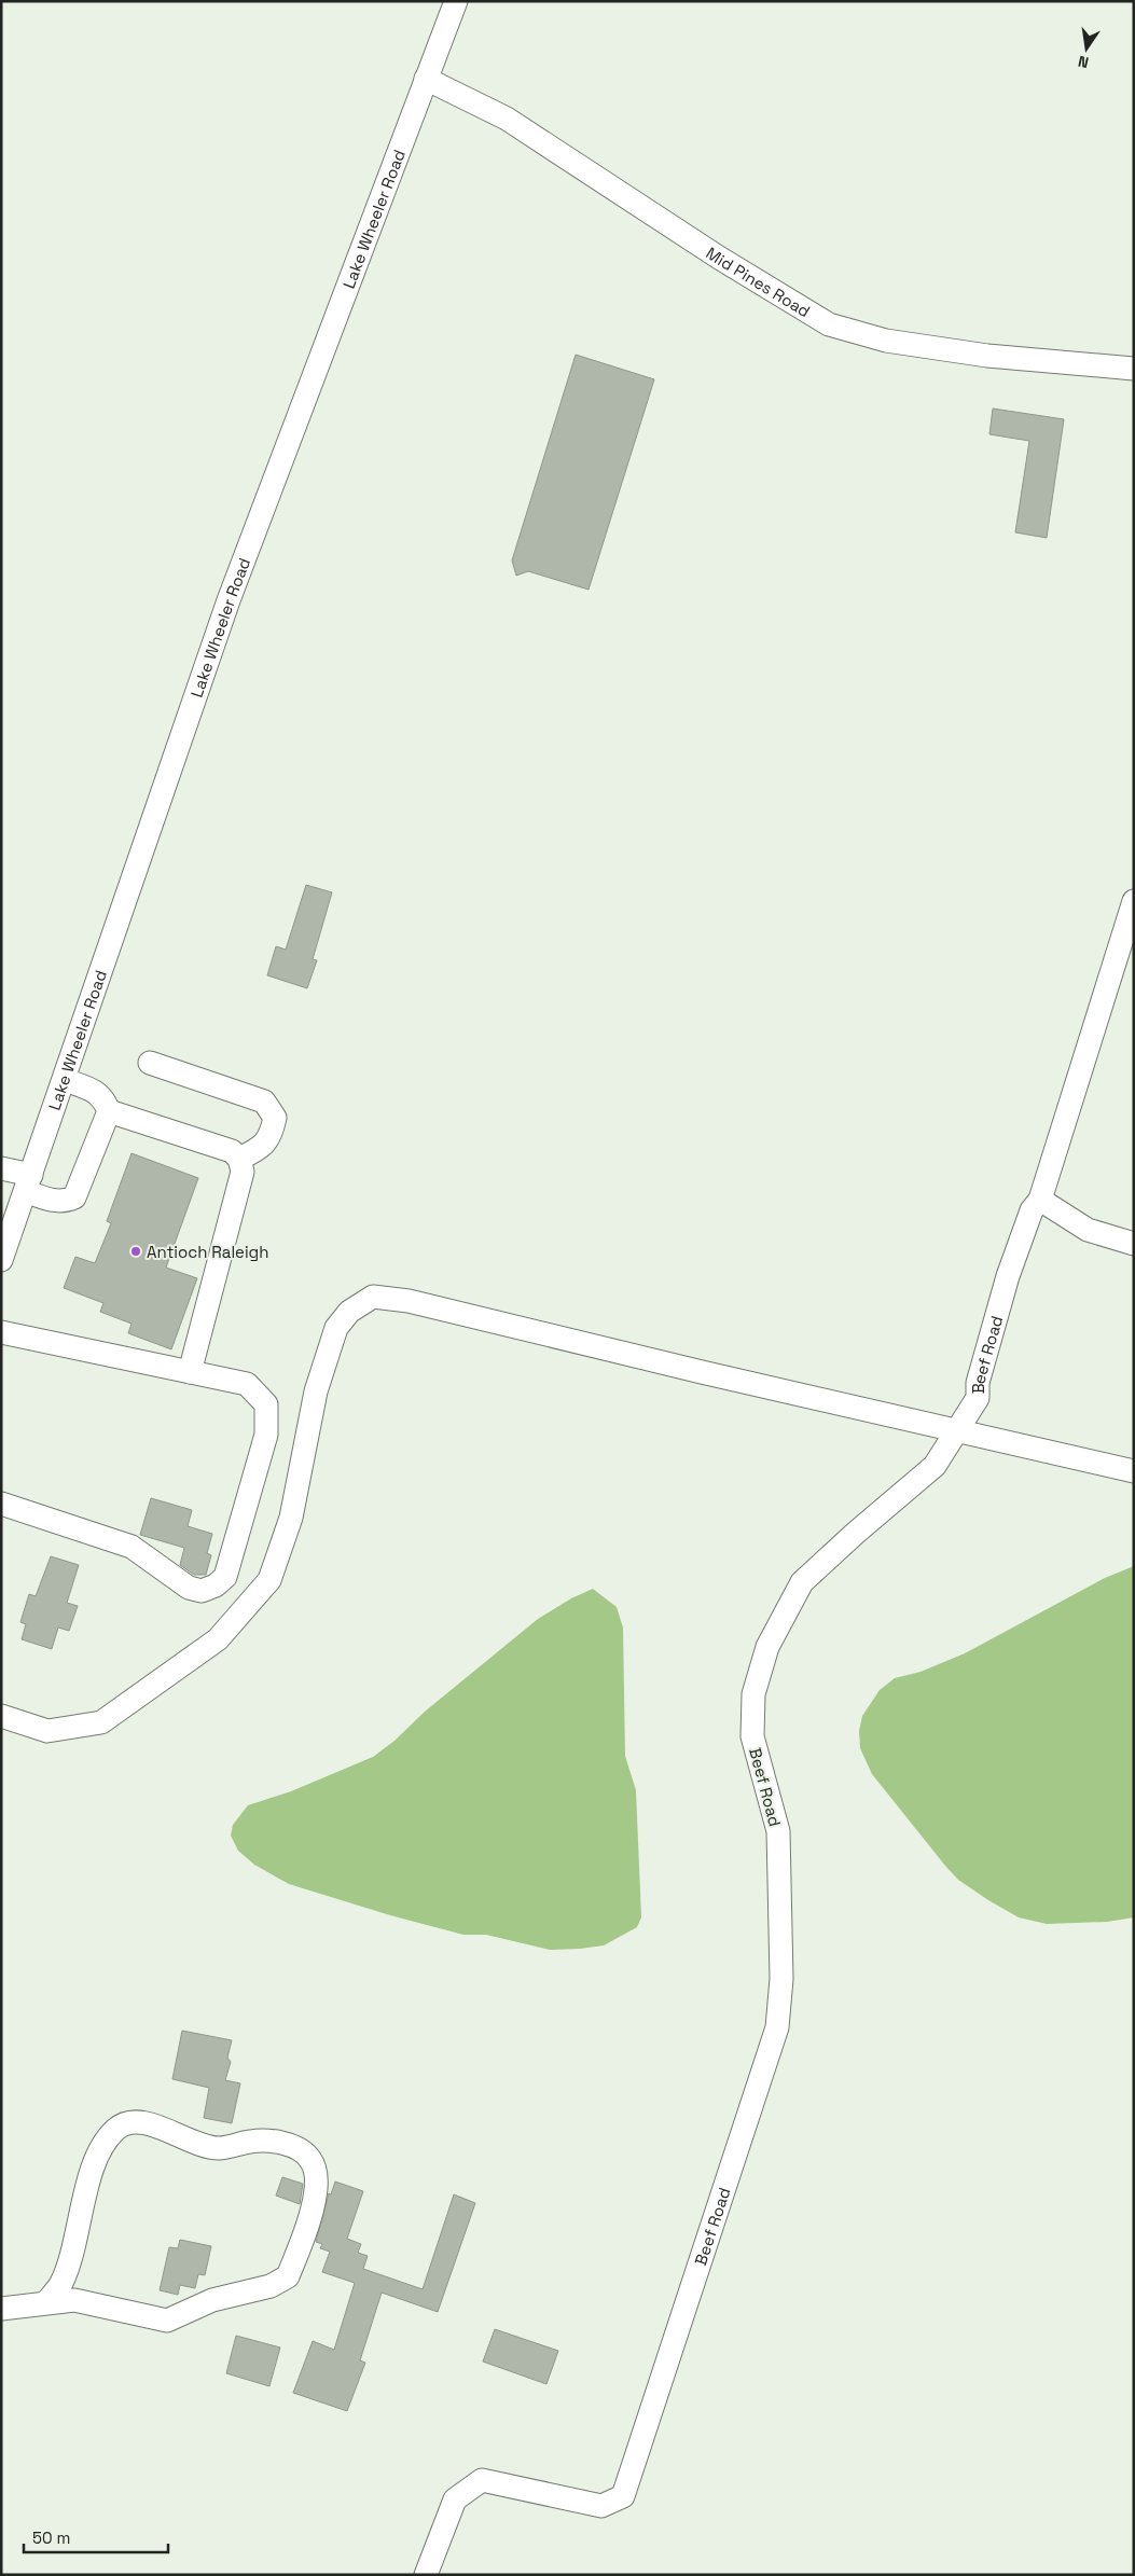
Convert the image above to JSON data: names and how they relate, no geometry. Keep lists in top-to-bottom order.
{
  "streets": {
    "street": ["Lake Wheeler Road", "Mid Pines Road", "Beef Road"]
  },
  "crossings": [
    ["Lake Wheeler Road", "Mid Pines Road"]
  ],
  "places": ["Antioch Raleigh"],
  "scale_bar": "50 m",
  "north": "bottom"
}
